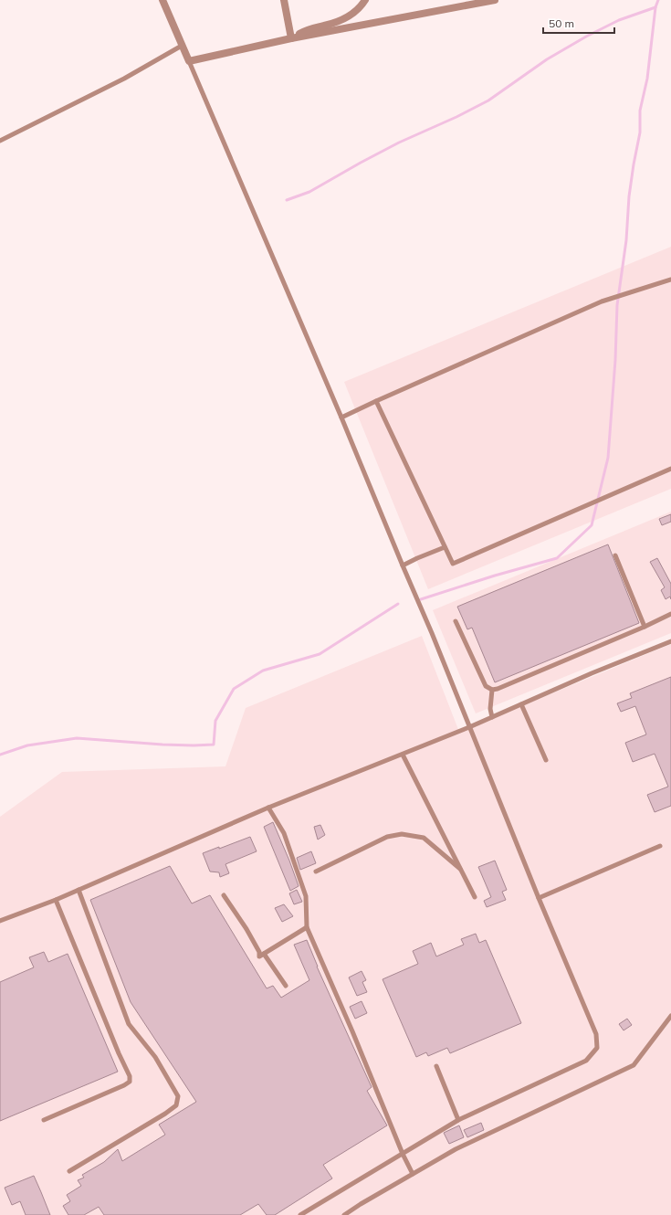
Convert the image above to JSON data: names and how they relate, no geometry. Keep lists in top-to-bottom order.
{
  "scale_bar": "50 m"
}
